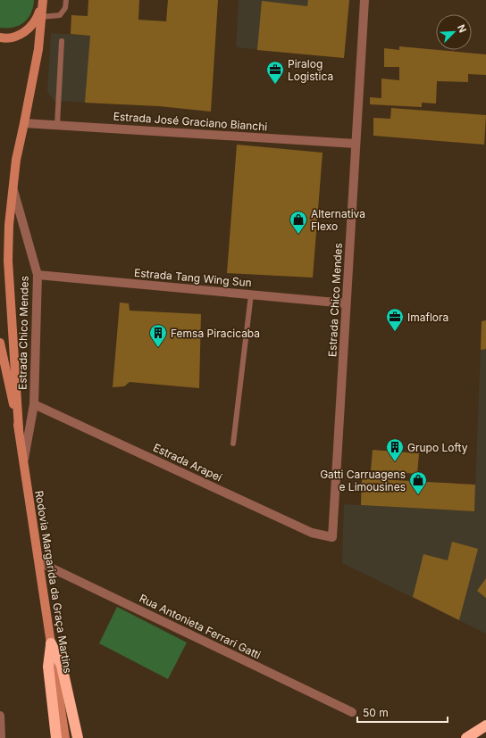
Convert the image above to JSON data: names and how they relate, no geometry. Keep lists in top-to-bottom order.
{
  "streets": {
    "main road": ["Rodovia Margarida da Graça Martins"],
    "street": [
      "Estrada José Graciano Bianchi",
      "Estrada Tang Wing Sun",
      "Estrada Chico Mendes",
      "Estrada Arapeí",
      "Rua Antonieta Ferrari Gatti"
    ]
  },
  "crossings": [
    ["Estrada José Graciano Bianchi", "Estrada Chico Mendes"],
    ["Estrada José Graciano Bianchi", "Rodovia Margarida da Graça Martins"],
    ["Estrada Tang Wing Sun", "Estrada Chico Mendes"],
    ["Estrada Chico Mendes", "Estrada Arapeí"],
    ["Estrada Chico Mendes", "Rodovia Margarida da Graça Martins"],
    ["Rodovia Margarida da Graça Martins", "Rua Antonieta Ferrari Gatti"]
  ],
  "places": {
    "office": ["Piralog Logistica", "Imaflora"],
    "shop": ["Alternativa Flexo", "Gatti Carruagens e Limousines"],
    "building": ["Femsa Piracicaba", "Grupo Lofty"]
  },
  "scale_bar": "50 m",
  "north": "top right"
}
